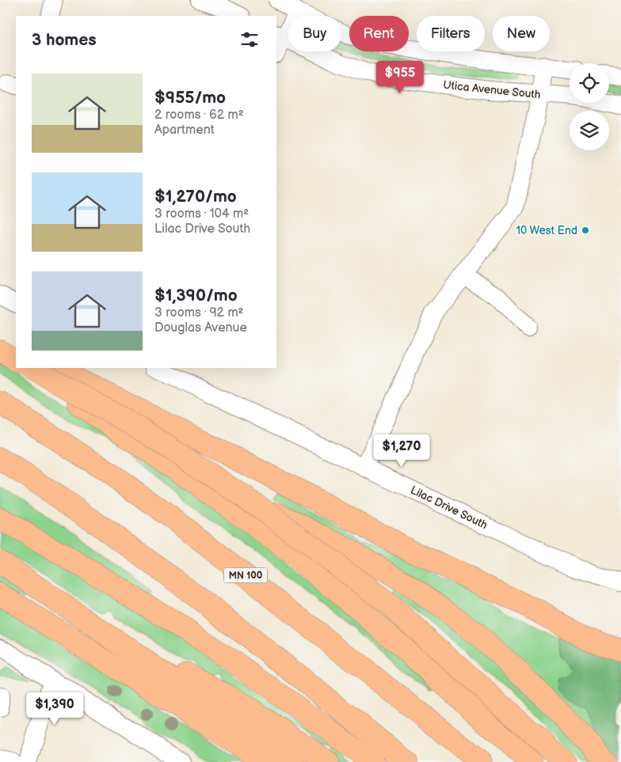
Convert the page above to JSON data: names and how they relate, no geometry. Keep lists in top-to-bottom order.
{
  "streets": {
    "highway": ["MN 100"],
    "street": ["Utica Avenue South", "Lilac Drive South"]
  },
  "places": ["10 West End"],
  "page": {
    "chip": [
      "Buy",
      "Rent",
      "Filters",
      "New"
    ],
    "heading": "3 homes",
    "price": ["$955", "$1,270", "$1,390"],
    "list": [
      {
        "name": "$955/mo",
        "note": "2 rooms · 62 m² · Apartment"
      },
      {
        "name": "$1,270/mo",
        "note": "3 rooms · 104 m² · Lilac Drive South"
      },
      {
        "name": "$1,390/mo",
        "note": "3 rooms · 92 m² · Douglas Avenue"
      }
    ]
  }
}
